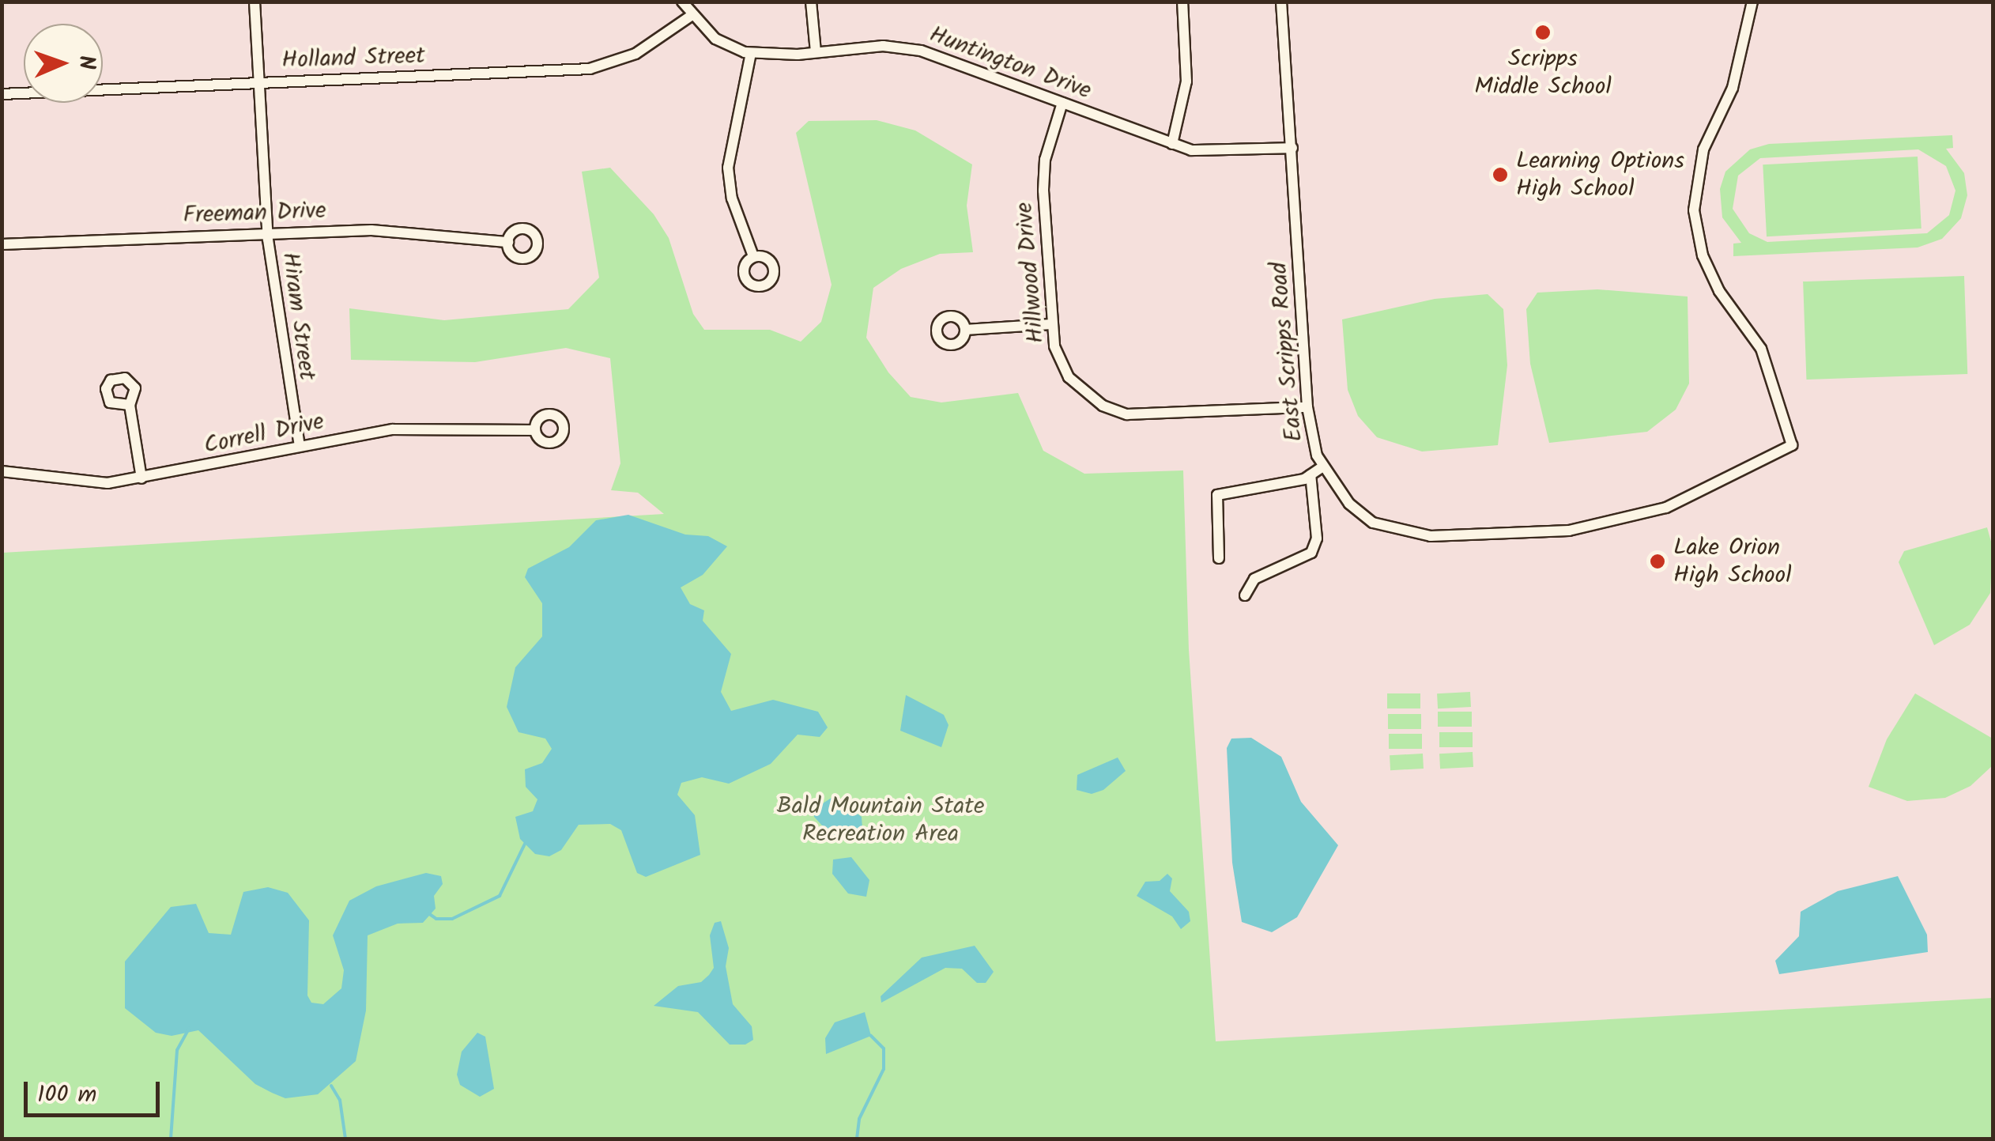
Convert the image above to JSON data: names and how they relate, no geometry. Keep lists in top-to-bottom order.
{
  "streets": {
    "street": [
      "Holland Street",
      "Huntington Drive",
      "Freeman Drive",
      "Hillwood Drive",
      "Hiram Street",
      "East Scripps Road",
      "Correll Drive"
    ]
  },
  "crossings": [
    ["Holland Street", "Huntington Drive"],
    ["Holland Street", "Hiram Street"],
    ["Huntington Drive", "Hillwood Drive"],
    ["Huntington Drive", "East Scripps Road"],
    ["Freeman Drive", "Hiram Street"],
    ["Hillwood Drive", "East Scripps Road"],
    ["Hiram Street", "Correll Drive"]
  ],
  "parks": ["Bald Mountain State Recreation Area"],
  "places": ["Scripps Middle School", "Learning Options High School", "Lake Orion High School"],
  "scale_bar": "100 m",
  "north": "right"
}
